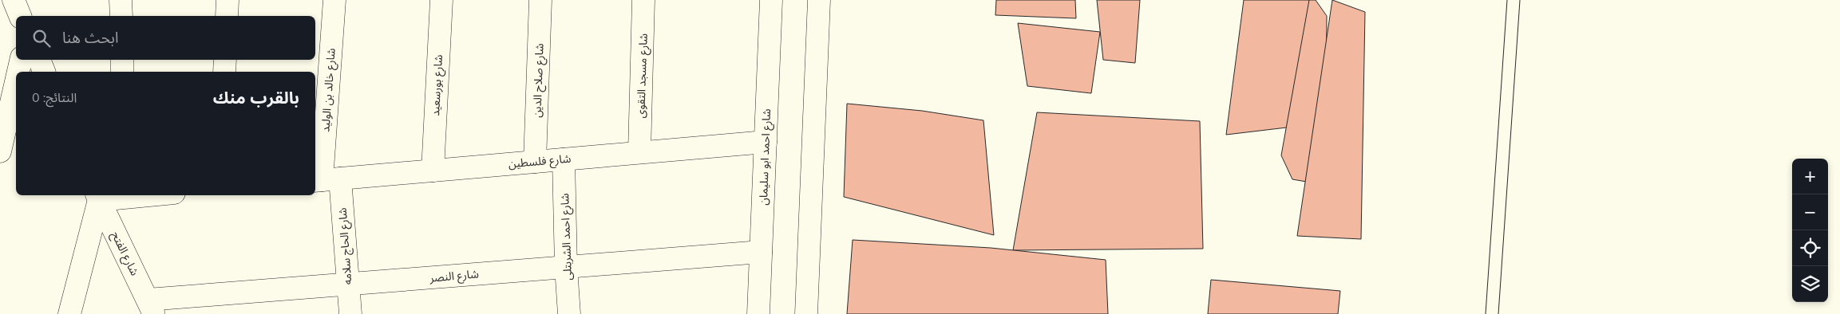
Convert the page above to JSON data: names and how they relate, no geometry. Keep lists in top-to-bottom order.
{
  "streets": {
    "street": [
      "شارع مسجد التقوى",
      "شارع صلاح الدين",
      "شارع بورسعيد",
      "شارع خالد بن الوليد",
      "شارع احمد ابو سليمان",
      "شارع فلسطين",
      "شارع احمد الشربتلى",
      "شارع الحاج سلامه",
      "شارع الفتح",
      "شارع النصر"
    ]
  },
  "crossings": [
    ["شارع مسجد التقوى", "شارع فلسطين"],
    ["شارع صلاح الدين", "شارع فلسطين"],
    ["شارع بورسعيد", "شارع فلسطين"],
    ["شارع خالد بن الوليد", "شارع فلسطين"],
    ["شارع خالد بن الوليد", "شارع الحاج سلامه"],
    ["شارع احمد ابو سليمان", "شارع فلسطين"],
    ["شارع احمد ابو سليمان", "شارع النصر"],
    ["شارع فلسطين", "شارع احمد الشربتلى"],
    ["شارع فلسطين", "شارع الحاج سلامه"],
    ["شارع احمد الشربتلى", "شارع النصر"],
    ["شارع الحاج سلامه", "شارع النصر"],
    ["شارع الفتح", "شارع النصر"]
  ],
  "page": {
    "search": "ابحث هنا",
    "heading": ["بالقرب منك", "النتائج: 0"],
    "map_buttons": ["+", "−"]
  }
}
